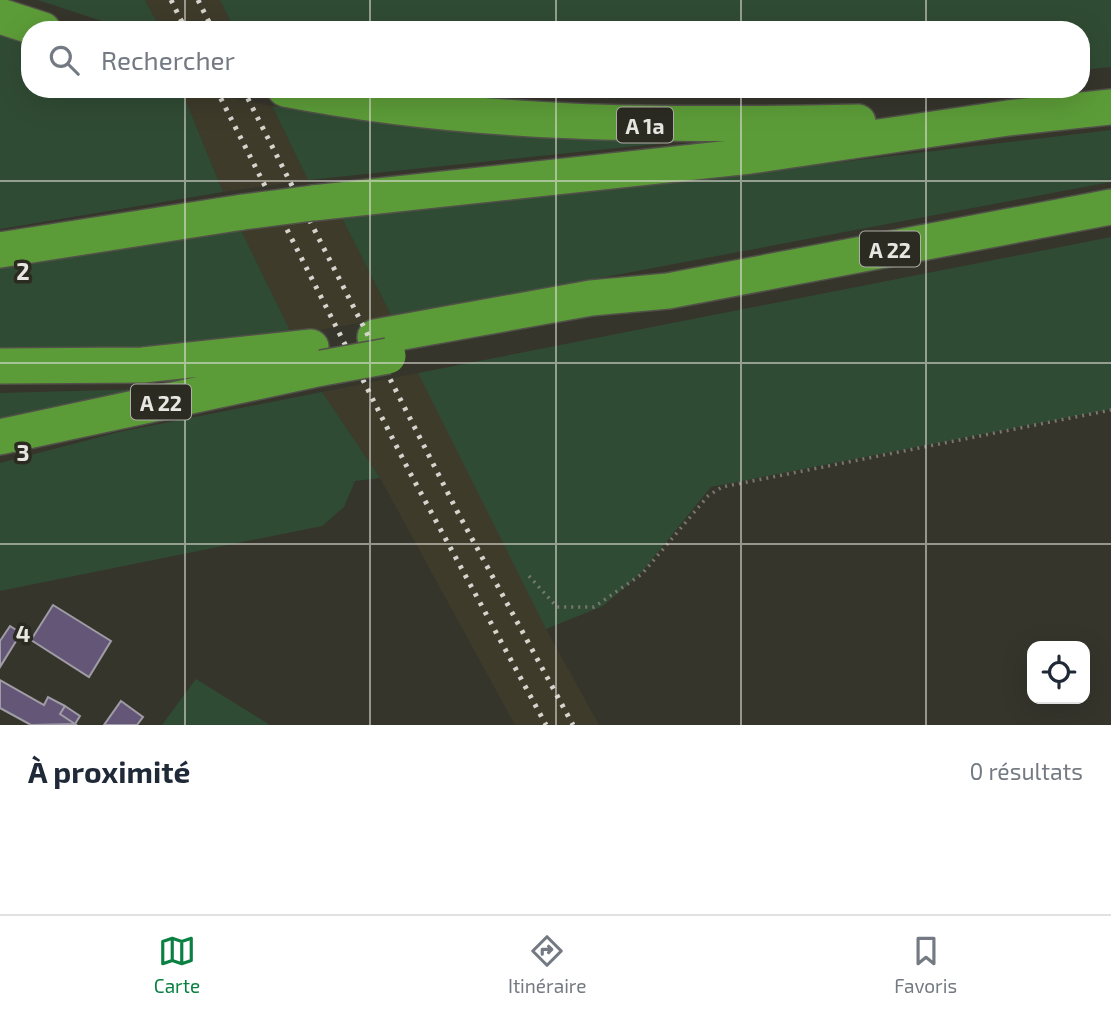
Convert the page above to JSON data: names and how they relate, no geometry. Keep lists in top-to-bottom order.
{
  "streets": {
    "highway": ["A 1a", "A 22"]
  },
  "page": {
    "search": "Rechercher",
    "heading": ["À proximité", "0 résultats"],
    "nav": ["Carte", "Itinéraire", "Favoris"]
  },
  "grid": {
    "rows": ["2", "3", "4"]
  }
}
